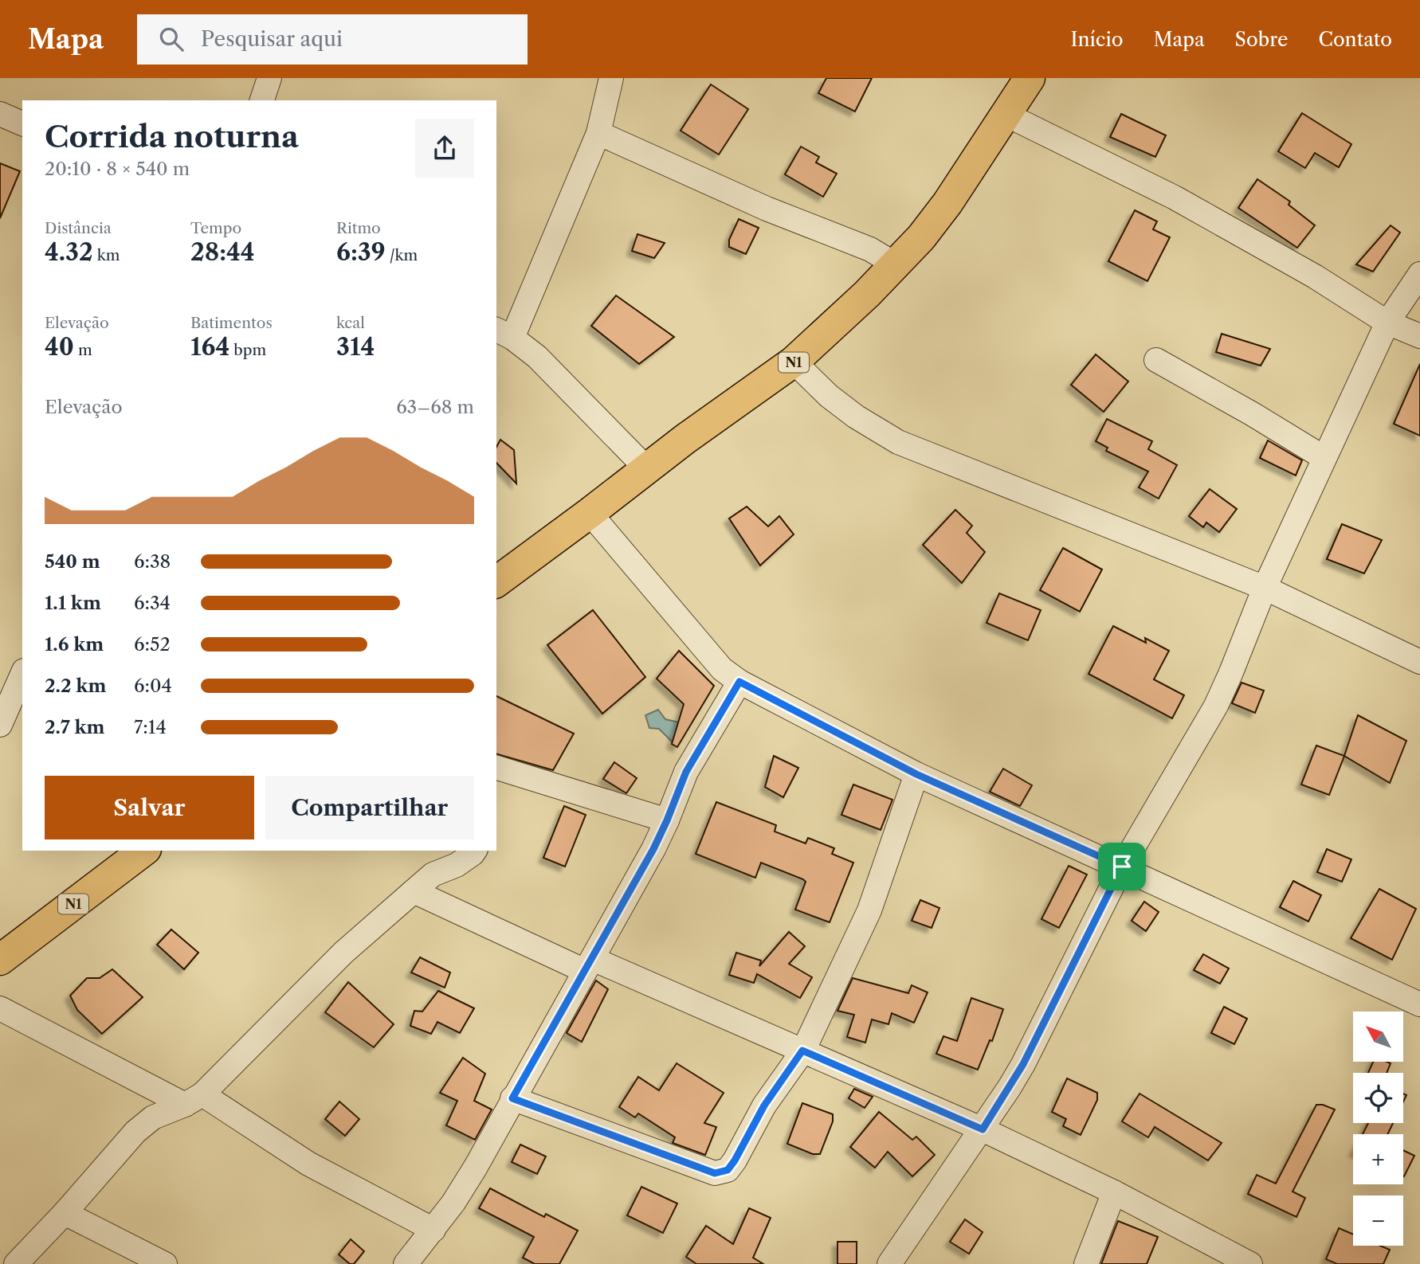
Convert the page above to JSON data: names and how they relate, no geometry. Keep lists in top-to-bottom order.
{
  "streets": {
    "highway": ["N1"]
  },
  "north": "top left",
  "page": {
    "header": "Mapa",
    "search": "Pesquisar aqui",
    "nav": [
      "Início",
      "Mapa",
      "Sobre",
      "Contato"
    ],
    "heading": ["Corrida noturna", "20:10 · 8 × 540 m"],
    "stats": [
      ["Distância", "4.32 km"],
      ["Tempo", "28:44"],
      ["Ritmo", "6:39 /km"],
      ["Elevação", "40 m"],
      ["Batimentos", "164 bpm"],
      ["kcal", "314"]
    ],
    "chart": ["Elevação", "63–68 m"],
    "list": [
      {
        "name": "540 m",
        "note": "6:38"
      },
      {
        "name": "1.1 km",
        "note": "6:34"
      },
      {
        "name": "1.6 km",
        "note": "6:52"
      },
      {
        "name": "2.2 km",
        "note": "6:04"
      },
      {
        "name": "2.7 km",
        "note": "7:14"
      }
    ],
    "buttons": ["Salvar", "Compartilhar"],
    "map_buttons": ["+", "−"]
  }
}
